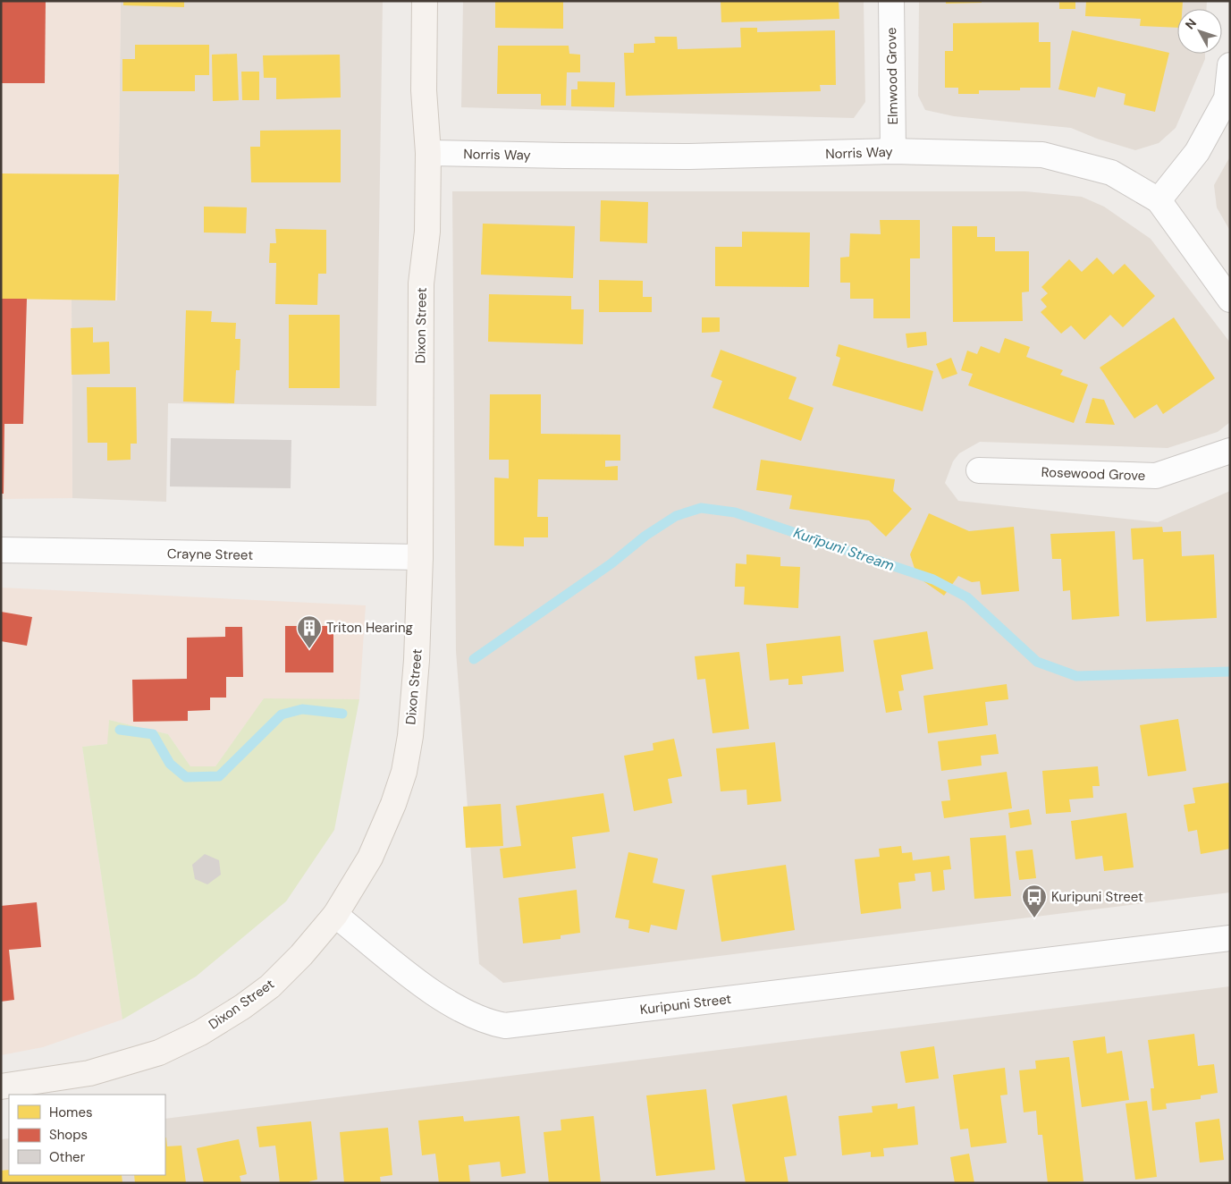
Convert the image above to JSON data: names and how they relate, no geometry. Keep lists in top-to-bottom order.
{
  "streets": {
    "main road": ["Dixon Street"],
    "street": [
      "Elmwood Grove",
      "Norris Way",
      "Rosewood Grove",
      "Crayne Street",
      "Kuripuni Street"
    ]
  },
  "crossings": [
    ["Elmwood Grove", "Norris Way"],
    ["Norris Way", "Dixon Street"],
    ["Dixon Street", "Crayne Street"],
    ["Dixon Street", "Kuripuni Street"]
  ],
  "water": ["Kurīpuni Stream"],
  "places": {
    "building": ["Triton Hearing"],
    "bus stop": ["Kuripuni Street"]
  },
  "legend": ["Homes", "Shops", "Other"],
  "north": "top left"
}
